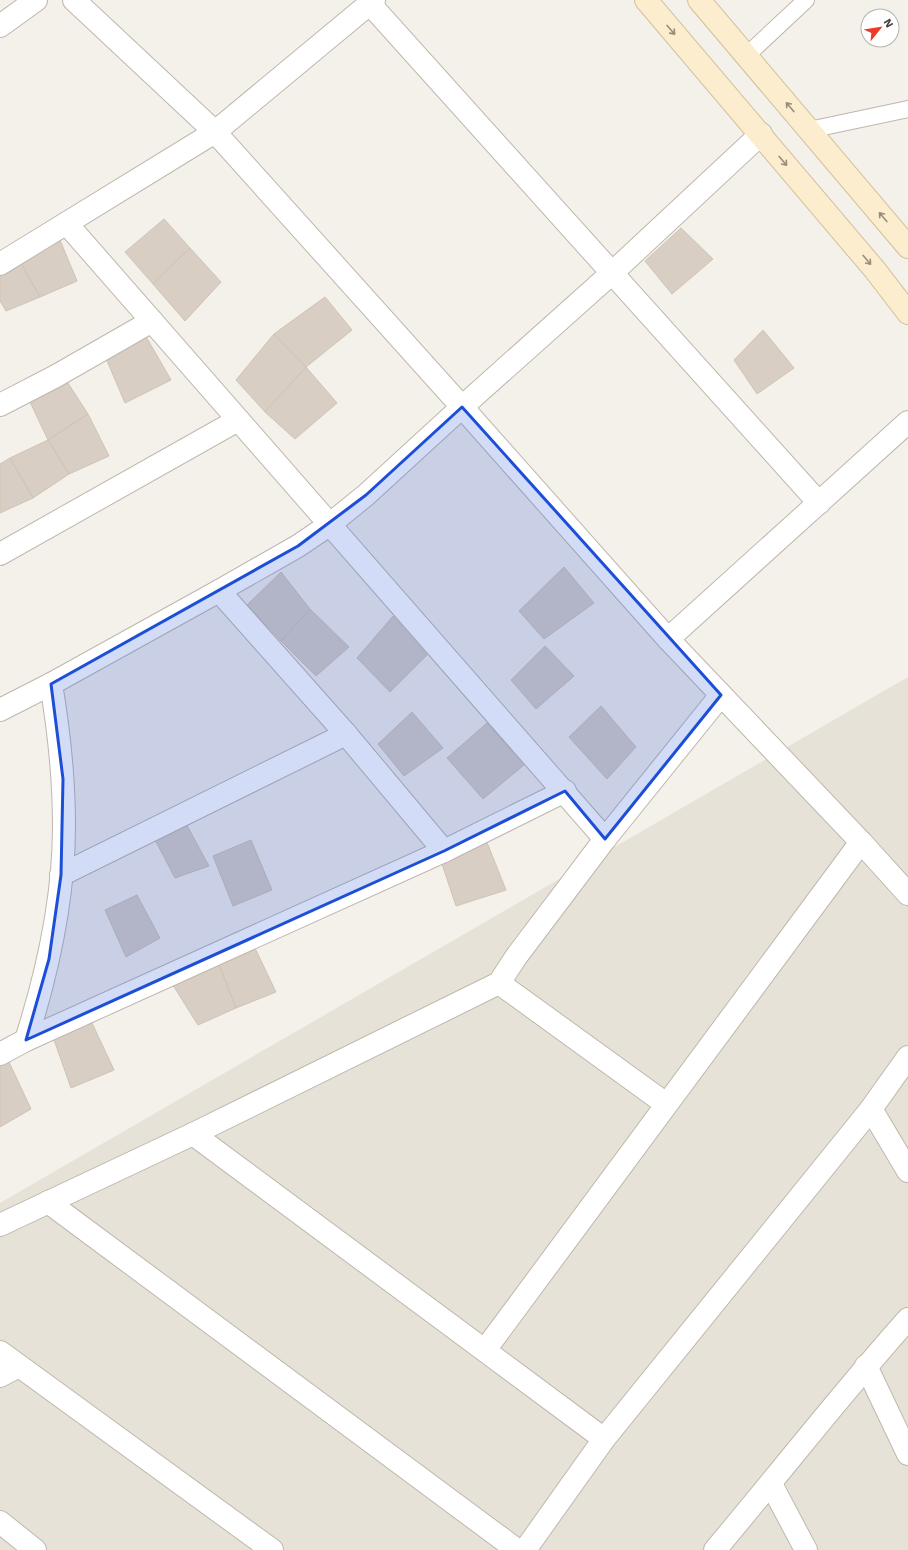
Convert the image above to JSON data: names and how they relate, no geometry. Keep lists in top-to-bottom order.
{
  "north": "top right"
}
